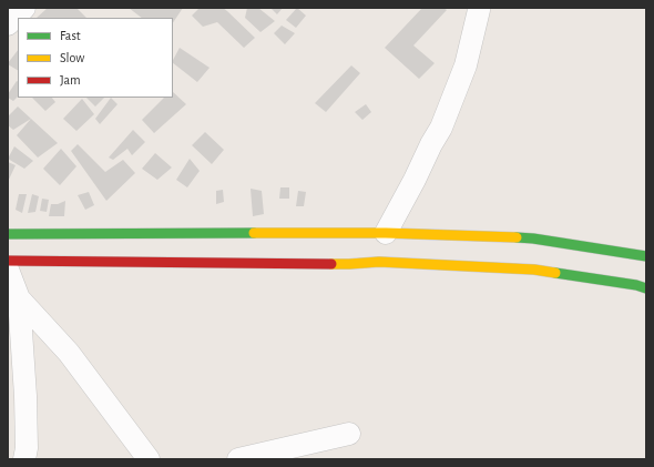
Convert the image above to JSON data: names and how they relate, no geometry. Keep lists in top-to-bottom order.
{
  "legend": ["Fast", "Slow", "Jam"]
}
